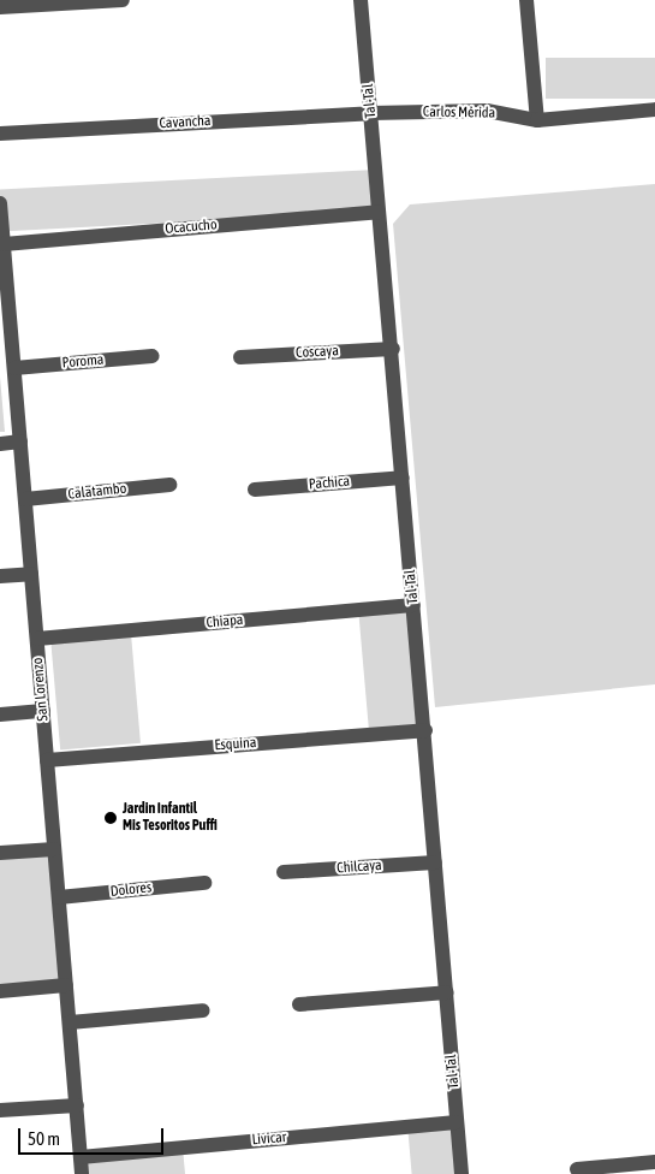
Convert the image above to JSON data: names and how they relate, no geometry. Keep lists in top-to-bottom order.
{
  "streets": {
    "street": [
      "Tal-Tal",
      "Carlos Mérida",
      "Cavancha",
      "Ocacucho",
      "Coscaya",
      "Poroma",
      "Pachica",
      "Calatambo",
      "Chiapa",
      "San Lorenzo",
      "Esquina",
      "Chilcaya",
      "Dolores",
      "Livicar"
    ]
  },
  "crossings": [
    ["Tal-Tal", "Carlos Mérida"],
    ["Tal-Tal", "Cavancha"],
    ["Tal-Tal", "Ocacucho"],
    ["Tal-Tal", "Coscaya"],
    ["Tal-Tal", "Pachica"],
    ["Tal-Tal", "Chiapa"],
    ["Tal-Tal", "Esquina"],
    ["Tal-Tal", "Chilcaya"],
    ["Tal-Tal", "Livicar"],
    ["Carlos Mérida", "Cavancha"],
    ["Ocacucho", "San Lorenzo"],
    ["Poroma", "San Lorenzo"],
    ["Calatambo", "San Lorenzo"],
    ["Chiapa", "San Lorenzo"],
    ["San Lorenzo", "Esquina"],
    ["San Lorenzo", "Dolores"],
    ["San Lorenzo", "Livicar"]
  ],
  "places": ["Jardin Infantil Mis Tesoritos Puffi"],
  "scale_bar": "50 m"
}
